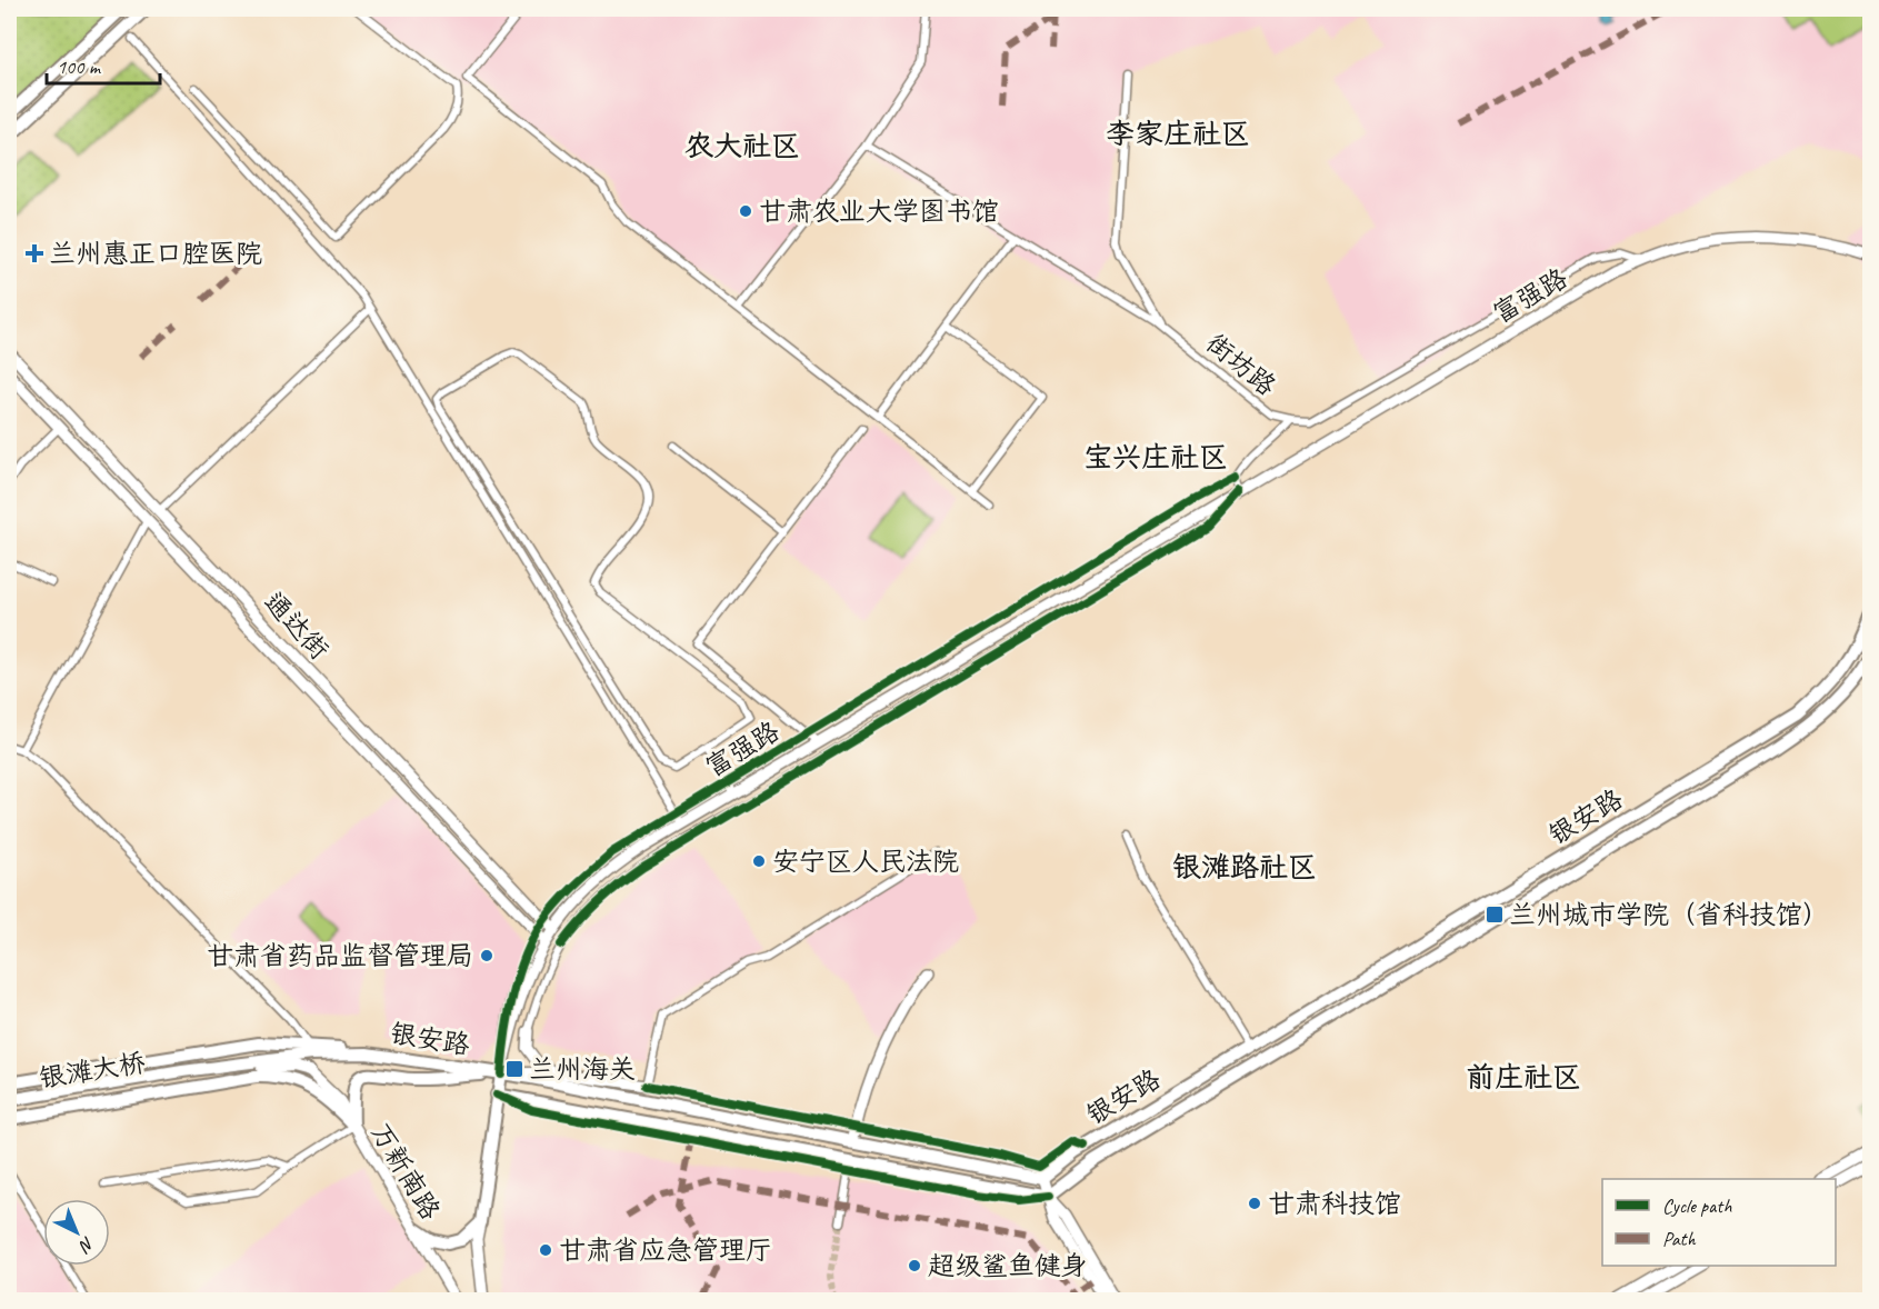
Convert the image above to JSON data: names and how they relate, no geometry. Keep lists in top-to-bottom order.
{
  "streets": {
    "main road": [
      "富强路",
      "通达街",
      "银安路",
      "银滩大桥",
      "万新南路"
    ],
    "street": ["街坊路"]
  },
  "crossings": [
    ["富强路", "街坊路"],
    ["富强路", "通达街"],
    ["富强路", "银安路"],
    ["银安路", "银滩大桥"]
  ],
  "districts": [
    "李家庄社区",
    "农大社区",
    "宝兴庄社区",
    "银滩路社区",
    "前庄社区"
  ],
  "places": {
    "other": [
      "甘肃农业大学图书馆",
      "安宁区人民法院",
      "甘肃省药品监督管理局",
      "甘肃科技馆",
      "甘肃省应急管理厅",
      "超级鲨鱼健身"
    ],
    "health": ["兰州惠正口腔医院"],
    "transit": ["兰州城市学院（省科技馆）", "兰州海关"]
  },
  "legend": ["Cycle path", "Path"],
  "scale_bar": "100 m",
  "north": "bottom right"
}
